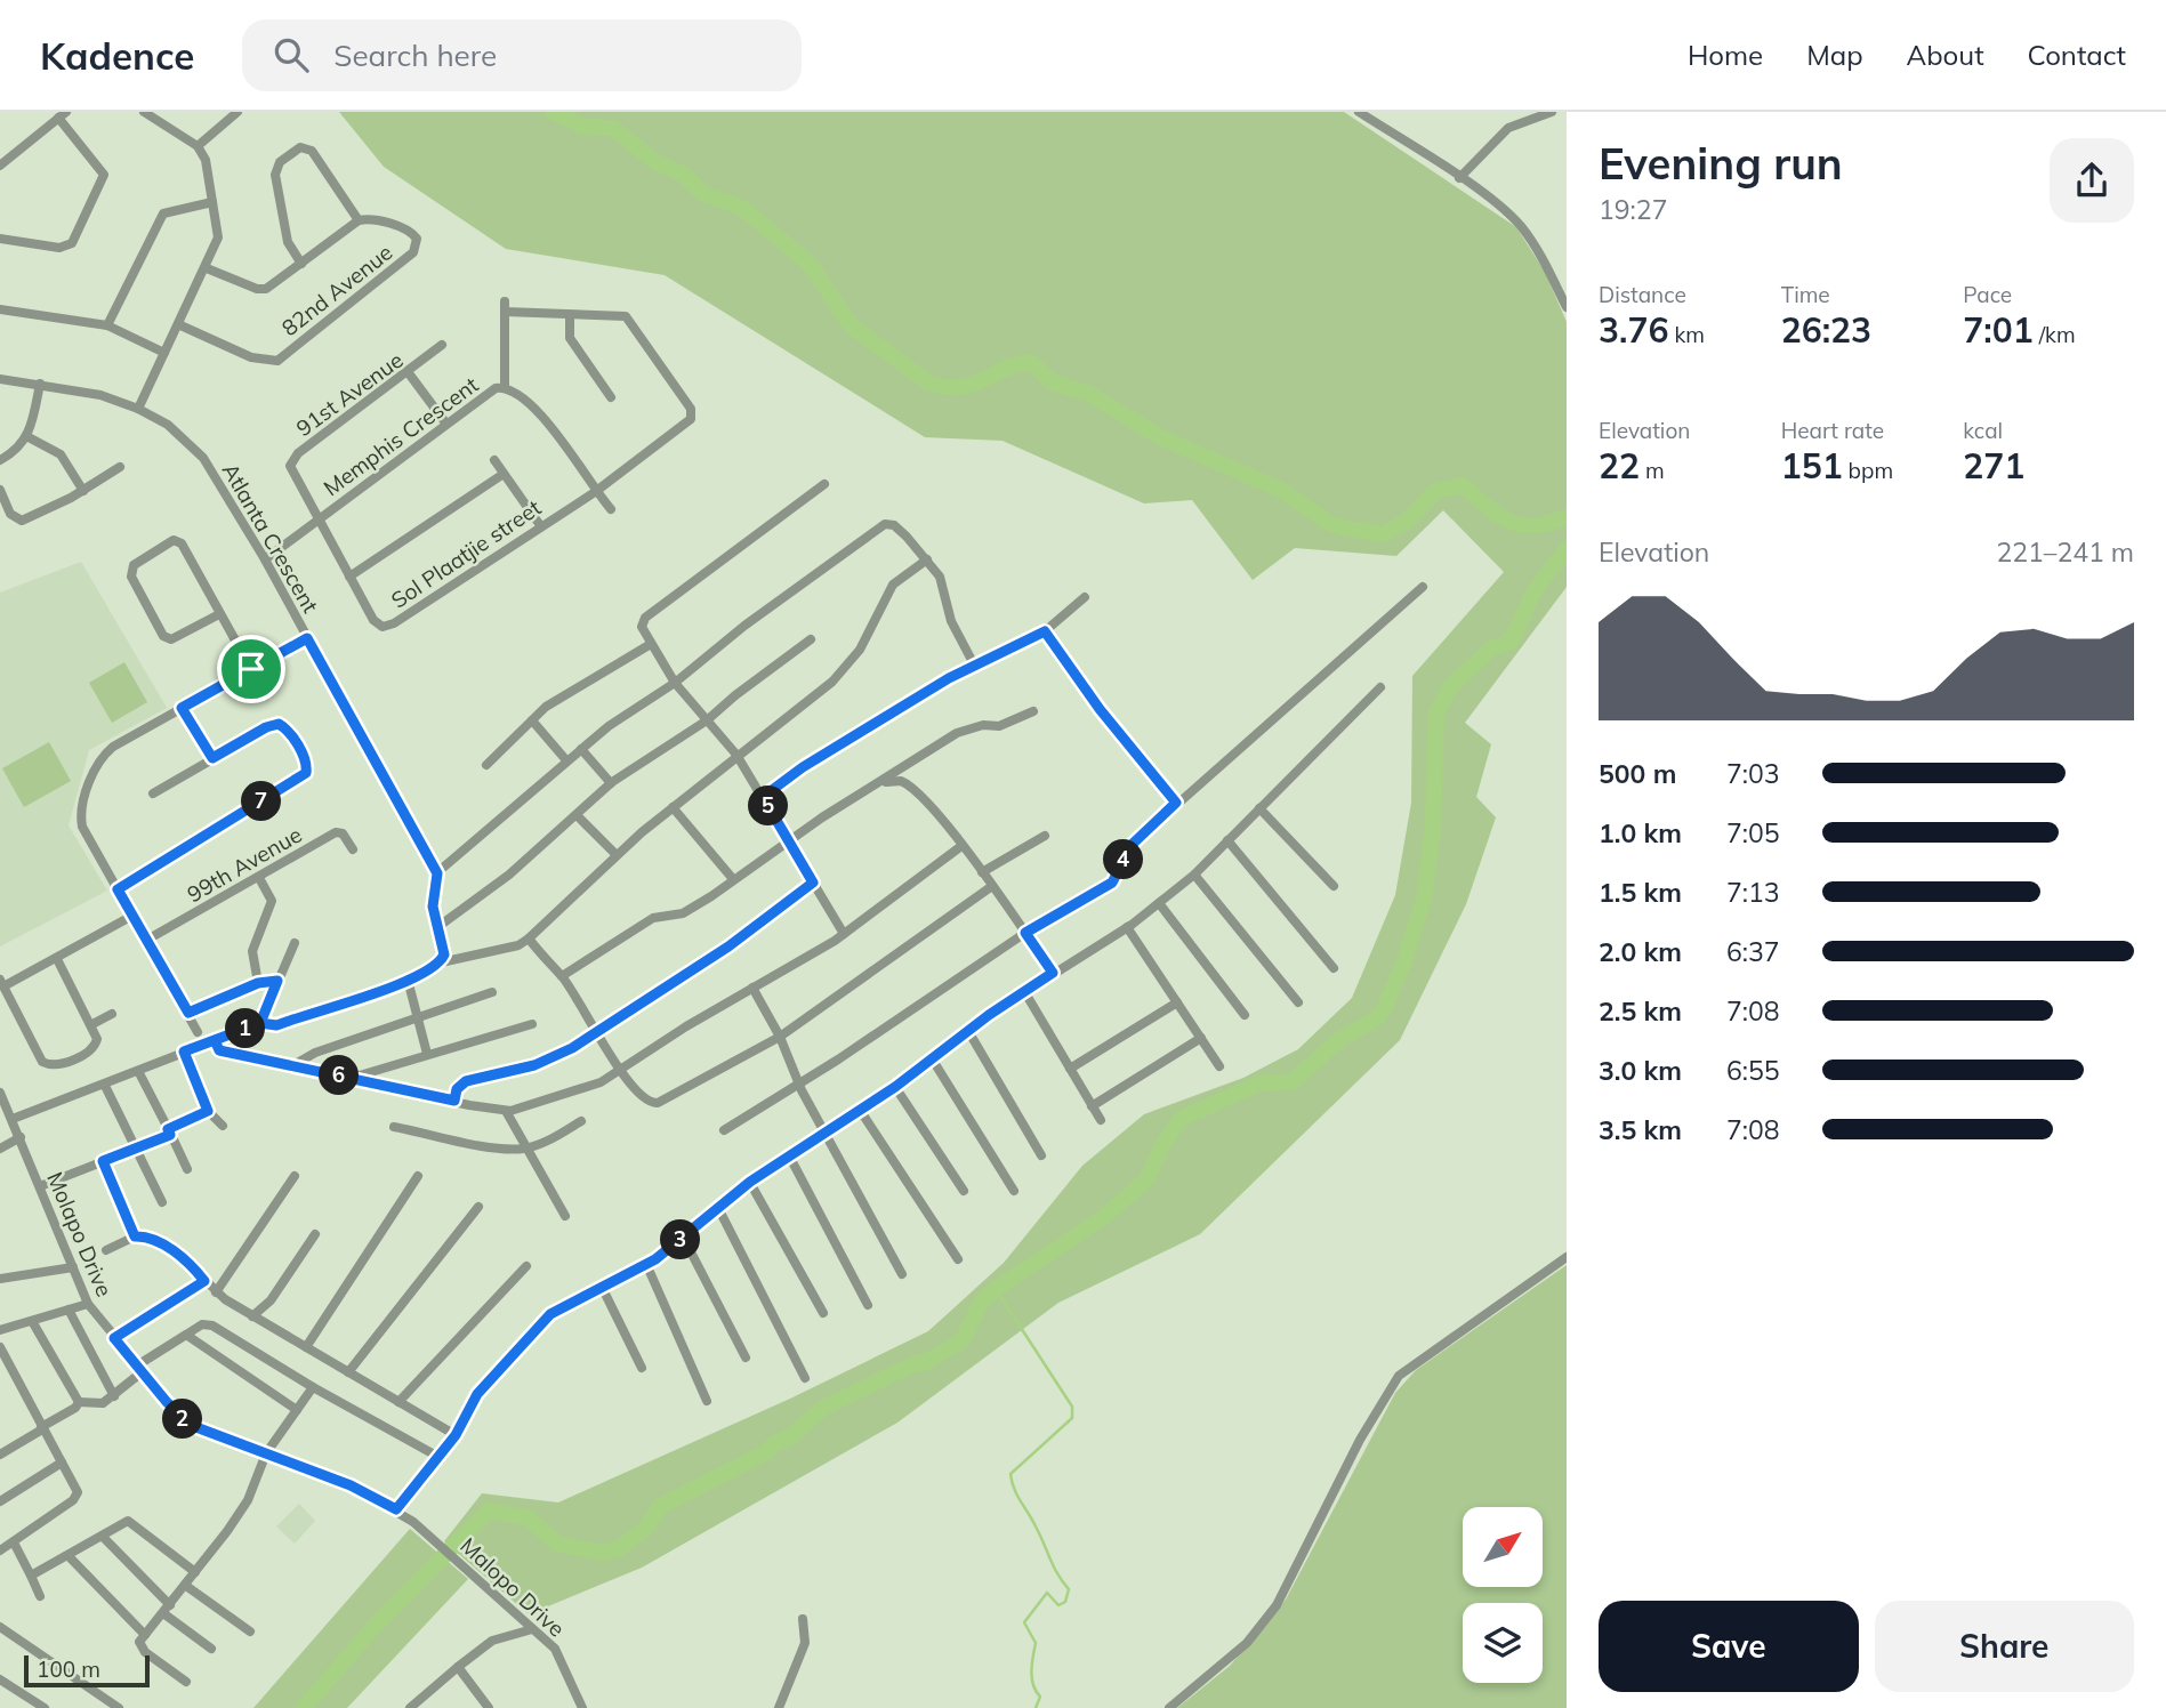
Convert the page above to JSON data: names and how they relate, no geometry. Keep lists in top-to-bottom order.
{
  "streets": {
    "street": [
      "82nd Avenue",
      "91st Avenue",
      "Memphis Crescent",
      "Atlanta Crescent",
      "Sol Plaatjie street",
      "99th Avenue",
      "Molapo Drive",
      "Malopo Drive"
    ]
  },
  "crossings": [
    ["91st Avenue", "Memphis Crescent"],
    ["91st Avenue", "Sol Plaatjie street"],
    ["Memphis Crescent", "Atlanta Crescent"],
    ["Memphis Crescent", "Sol Plaatjie street"],
    ["Molapo Drive", "Malopo Drive"]
  ],
  "scale_bar": "100 m",
  "north": "top right",
  "page": {
    "header": "Kadence",
    "search": "Search here",
    "nav": [
      "Home",
      "Map",
      "About",
      "Contact"
    ],
    "heading": ["Evening run", "19:27"],
    "stats": [
      ["Distance", "3.76 km"],
      ["Time", "26:23"],
      ["Pace", "7:01 /km"],
      ["Elevation", "22 m"],
      ["Heart rate", "151 bpm"],
      ["kcal", "271"]
    ],
    "chart": ["Elevation", "221–241 m"],
    "list": [
      {
        "name": "500 m",
        "note": "7:03"
      },
      {
        "name": "1.0 km",
        "note": "7:05"
      },
      {
        "name": "1.5 km",
        "note": "7:13"
      },
      {
        "name": "2.0 km",
        "note": "6:37"
      },
      {
        "name": "2.5 km",
        "note": "7:08"
      },
      {
        "name": "3.0 km",
        "note": "6:55"
      },
      {
        "name": "3.5 km",
        "note": "7:08"
      }
    ],
    "pins": [
      "7",
      "5",
      "4",
      "1",
      "6",
      "3",
      "2"
    ],
    "buttons": ["Save", "Share"],
    "scale": "100 m"
  }
}
